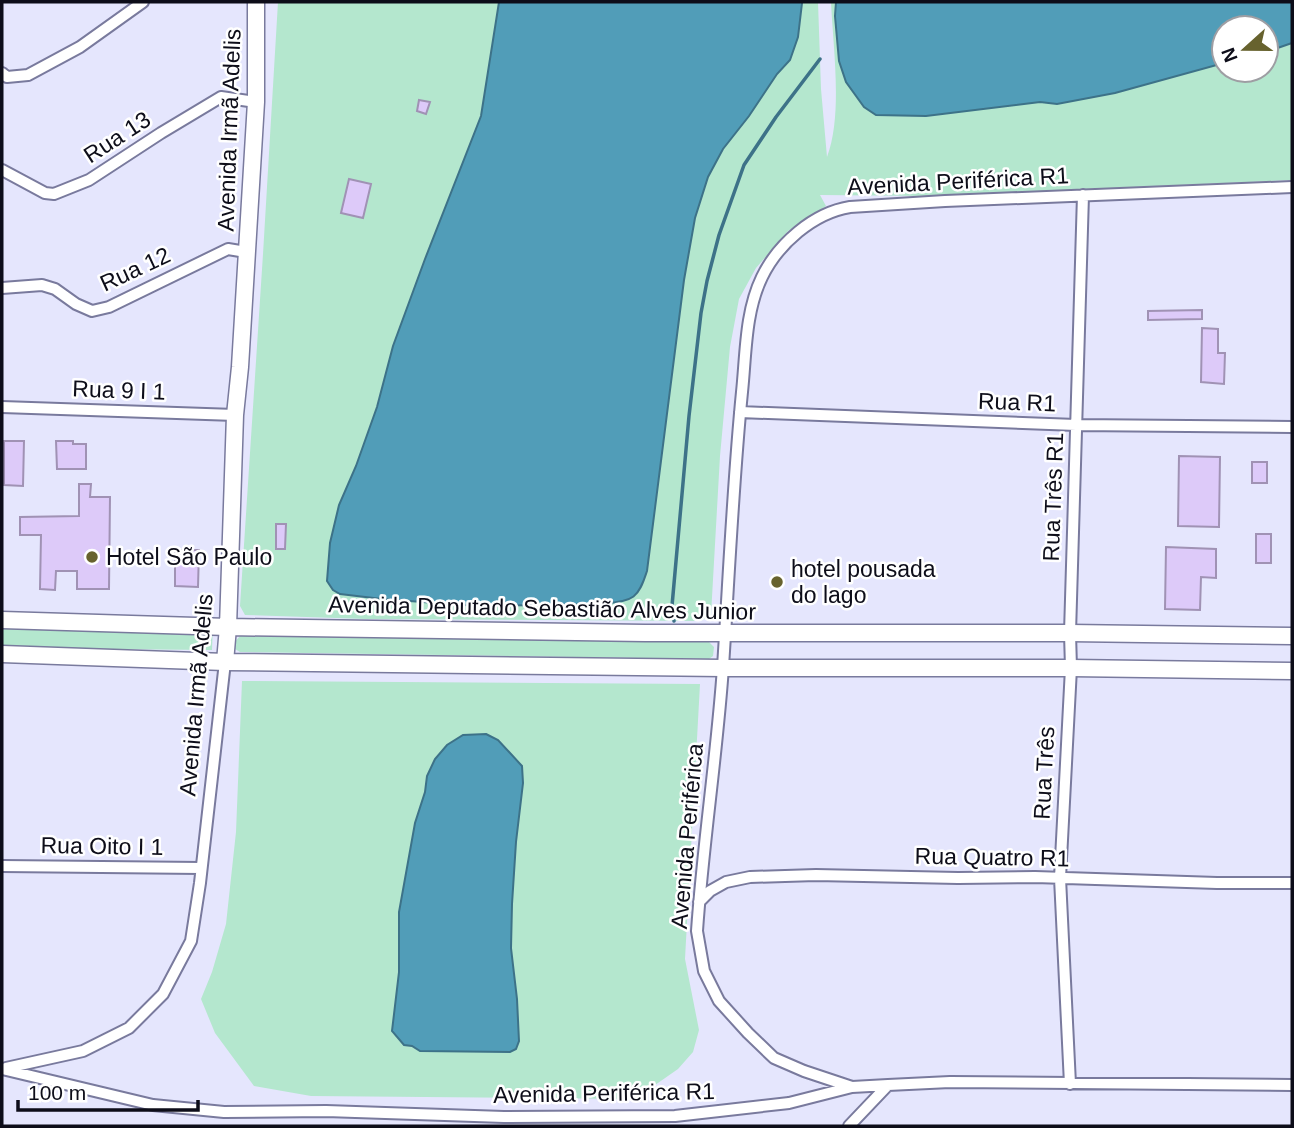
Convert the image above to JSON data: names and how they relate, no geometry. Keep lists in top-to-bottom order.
{
  "streets": {
    "street": [
      "Avenida Irmã Adelis",
      "Rua 13",
      "Avenida Periférica R1",
      "Rua 12",
      "Rua 9 I 1",
      "Rua R1",
      "Rua Três R1",
      "Avenida Deputado Sebastião Alves Junior",
      "Rua Três",
      "Avenida Periférica",
      "Rua Oito I 1",
      "Rua Quatro R1"
    ]
  },
  "crossings": [
    ["Avenida Irmã Adelis", "Rua 13"],
    ["Avenida Irmã Adelis", "Avenida Periférica R1"],
    ["Avenida Irmã Adelis", "Rua 12"],
    ["Avenida Irmã Adelis", "Rua 9 I 1"],
    ["Avenida Irmã Adelis", "Avenida Deputado Sebastião Alves Junior"],
    ["Avenida Irmã Adelis", "Rua Oito I 1"],
    ["Avenida Periférica R1", "Rua R1"],
    ["Avenida Periférica R1", "Rua Três R1"],
    ["Avenida Periférica R1", "Avenida Deputado Sebastião Alves Junior"],
    ["Avenida Periférica R1", "Rua Três"],
    ["Avenida Periférica R1", "Avenida Periférica"],
    ["Rua R1", "Rua Três R1"],
    ["Rua Três R1", "Avenida Deputado Sebastião Alves Junior"],
    ["Rua Três R1", "Rua Três"],
    ["Avenida Deputado Sebastião Alves Junior", "Rua Três"],
    ["Avenida Deputado Sebastião Alves Junior", "Avenida Periférica"],
    ["Rua Três", "Rua Quatro R1"],
    ["Avenida Periférica", "Rua Quatro R1"]
  ],
  "places": ["Hotel São Paulo", "hotel pousada do lago"],
  "scale_bar": "100 m",
  "north": "left"
}
